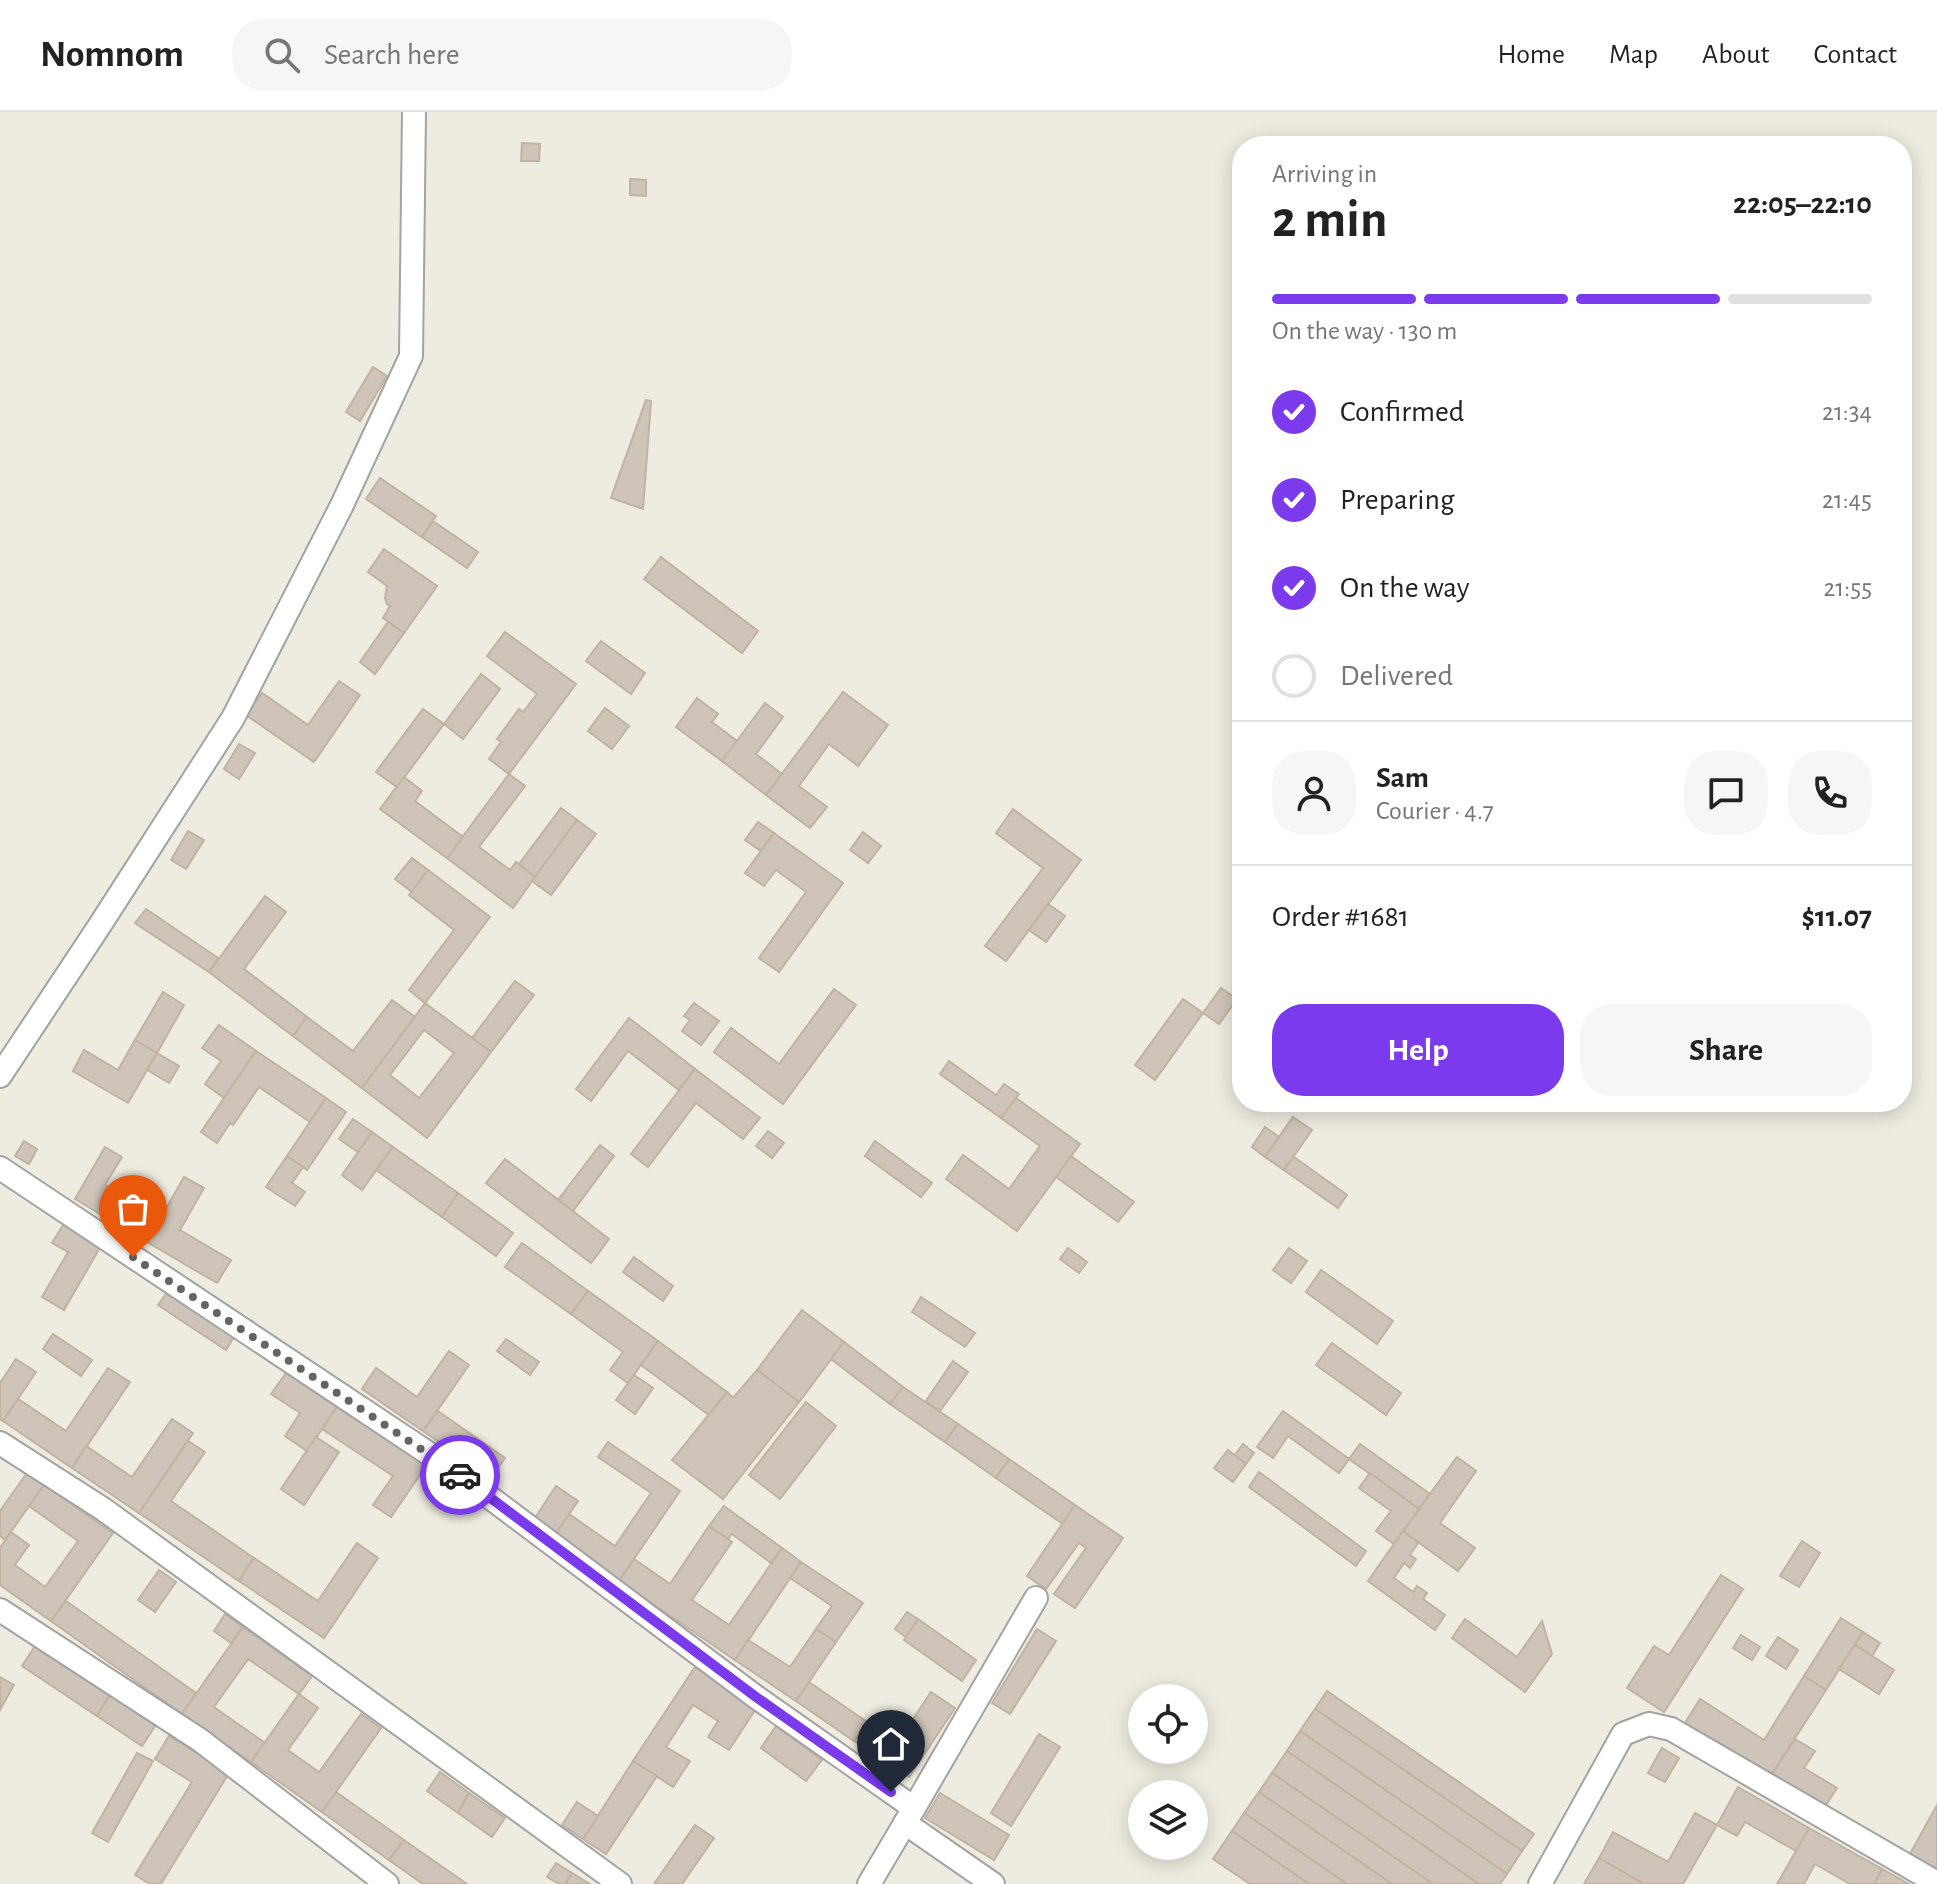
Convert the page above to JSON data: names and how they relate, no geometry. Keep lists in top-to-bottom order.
{
  "page": {
    "header": "Nomnom",
    "search": "Search here",
    "nav": [
      "Home",
      "Map",
      "About",
      "Contact"
    ],
    "heading": ["2 min", "Arriving in", "22:05–22:10"],
    "panel": [
      "Sam",
      "Courier · 4.7",
      "Order #1681",
      "$11.07"
    ],
    "bar": "On the way · 130 m",
    "list": [
      ["Confirmed", "21:34"],
      ["Preparing", "21:45"],
      ["On the way", "21:55"],
      "Delivered"
    ],
    "buttons": ["Help", "Share"]
  }
}
